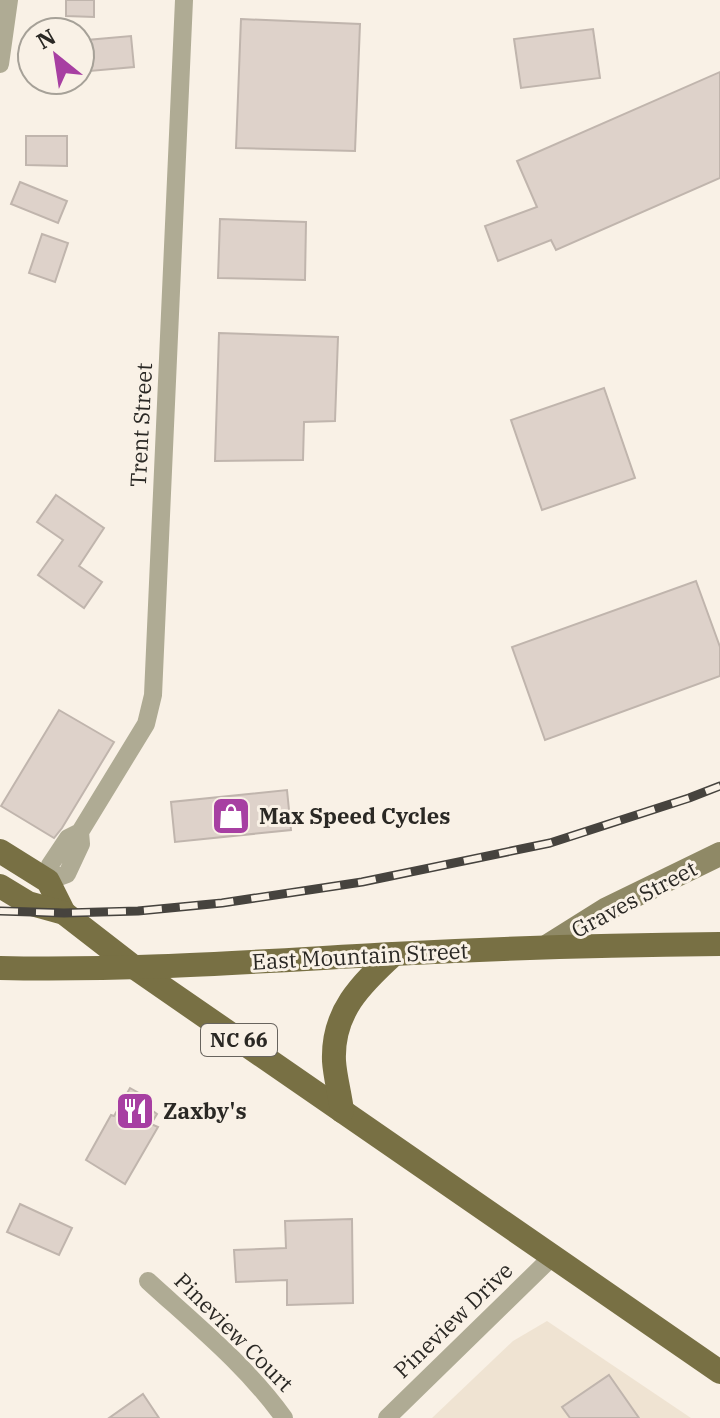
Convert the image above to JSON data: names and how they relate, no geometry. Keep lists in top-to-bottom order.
{
  "streets": {
    "main road": ["East Mountain Street", "NC 66"],
    "street": [
      "Trent Street",
      "Graves Street",
      "Pineview Drive",
      "Pineview Court"
    ]
  },
  "crossings": [
    ["Trent Street", "NC 66"],
    ["Graves Street", "East Mountain Street"],
    ["East Mountain Street", "NC 66"],
    ["NC 66", "Pineview Drive"]
  ],
  "places": {
    "shop": ["Max Speed Cycles"],
    "restaurant": ["Zaxby's"]
  },
  "north": "top left"
}
